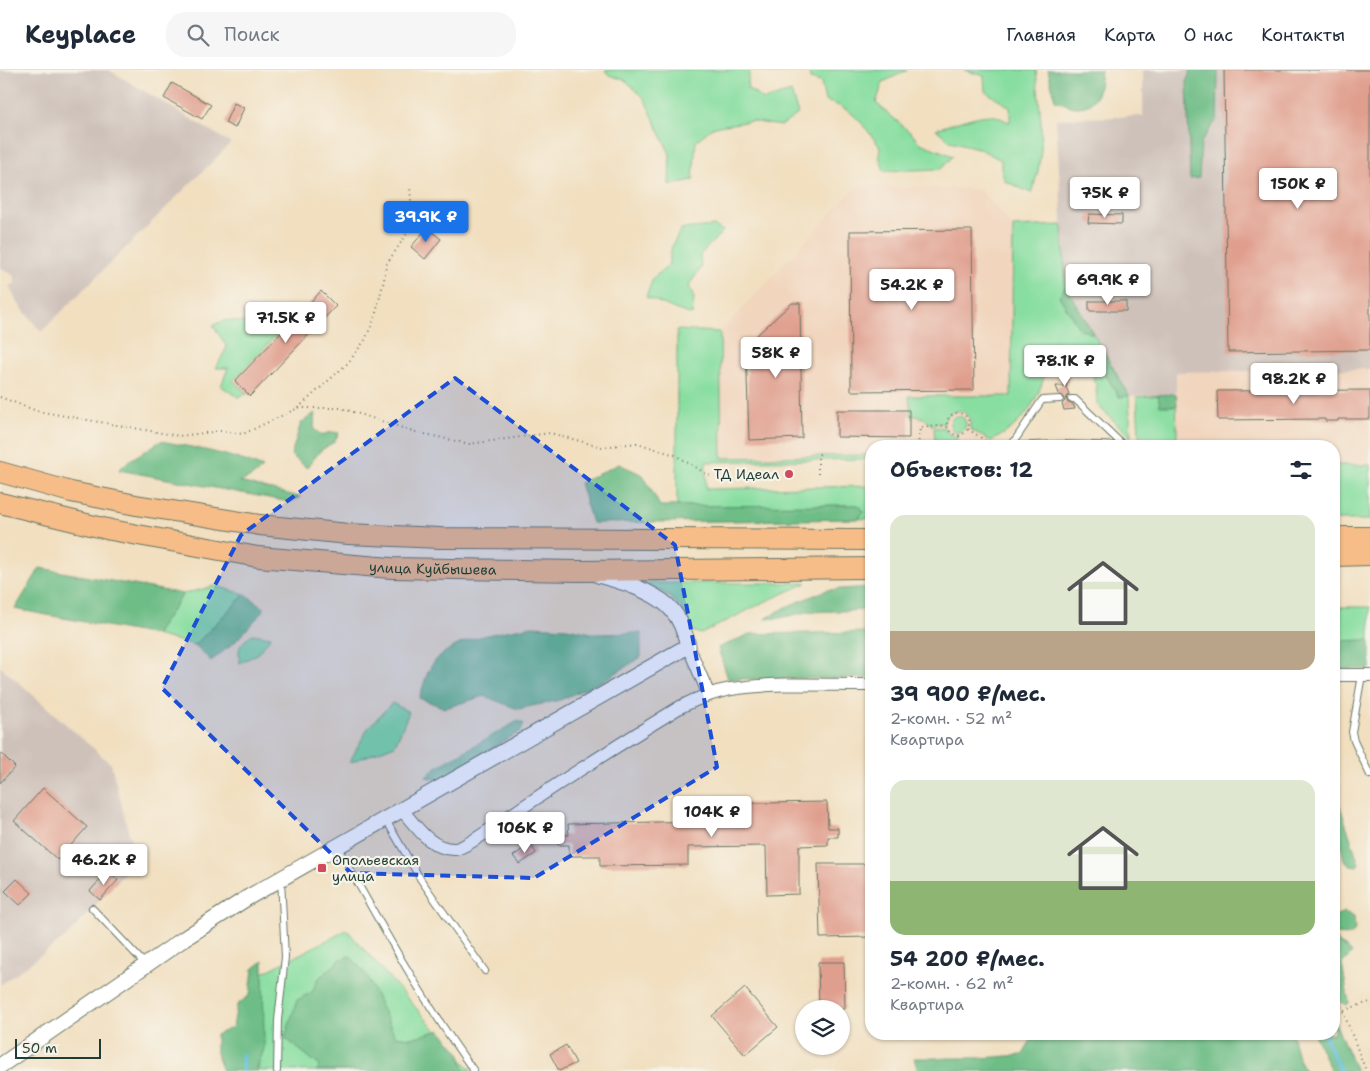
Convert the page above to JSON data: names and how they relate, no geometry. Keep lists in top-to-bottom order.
{
  "streets": {
    "highway": ["улица Куйбышева"]
  },
  "places": {
    "other": ["ТД Идеал"],
    "transit": ["Опольевская улица"]
  },
  "scale_bar": "50 m",
  "page": {
    "header": "Keyplace",
    "search": "Поиск",
    "nav": [
      "Главная",
      "Карта",
      "О нас",
      "Контакты"
    ],
    "price": [
      "150K ₽",
      "75K ₽",
      "39.9K ₽",
      "69.9K ₽",
      "54.2K ₽",
      "71.5K ₽",
      "58K ₽",
      "78.1K ₽",
      "98.2K ₽",
      "104K ₽",
      "106K ₽",
      "46.2K ₽"
    ],
    "heading": "Объектов: 12",
    "list": [
      {
        "name": "39 900 ₽/мес.",
        "note": "2-комн. · 52 m² · Квартира"
      },
      {
        "name": "54 200 ₽/мес.",
        "note": "2-комн. · 62 m² · Квартира"
      }
    ],
    "scale": "50 m"
  }
}
